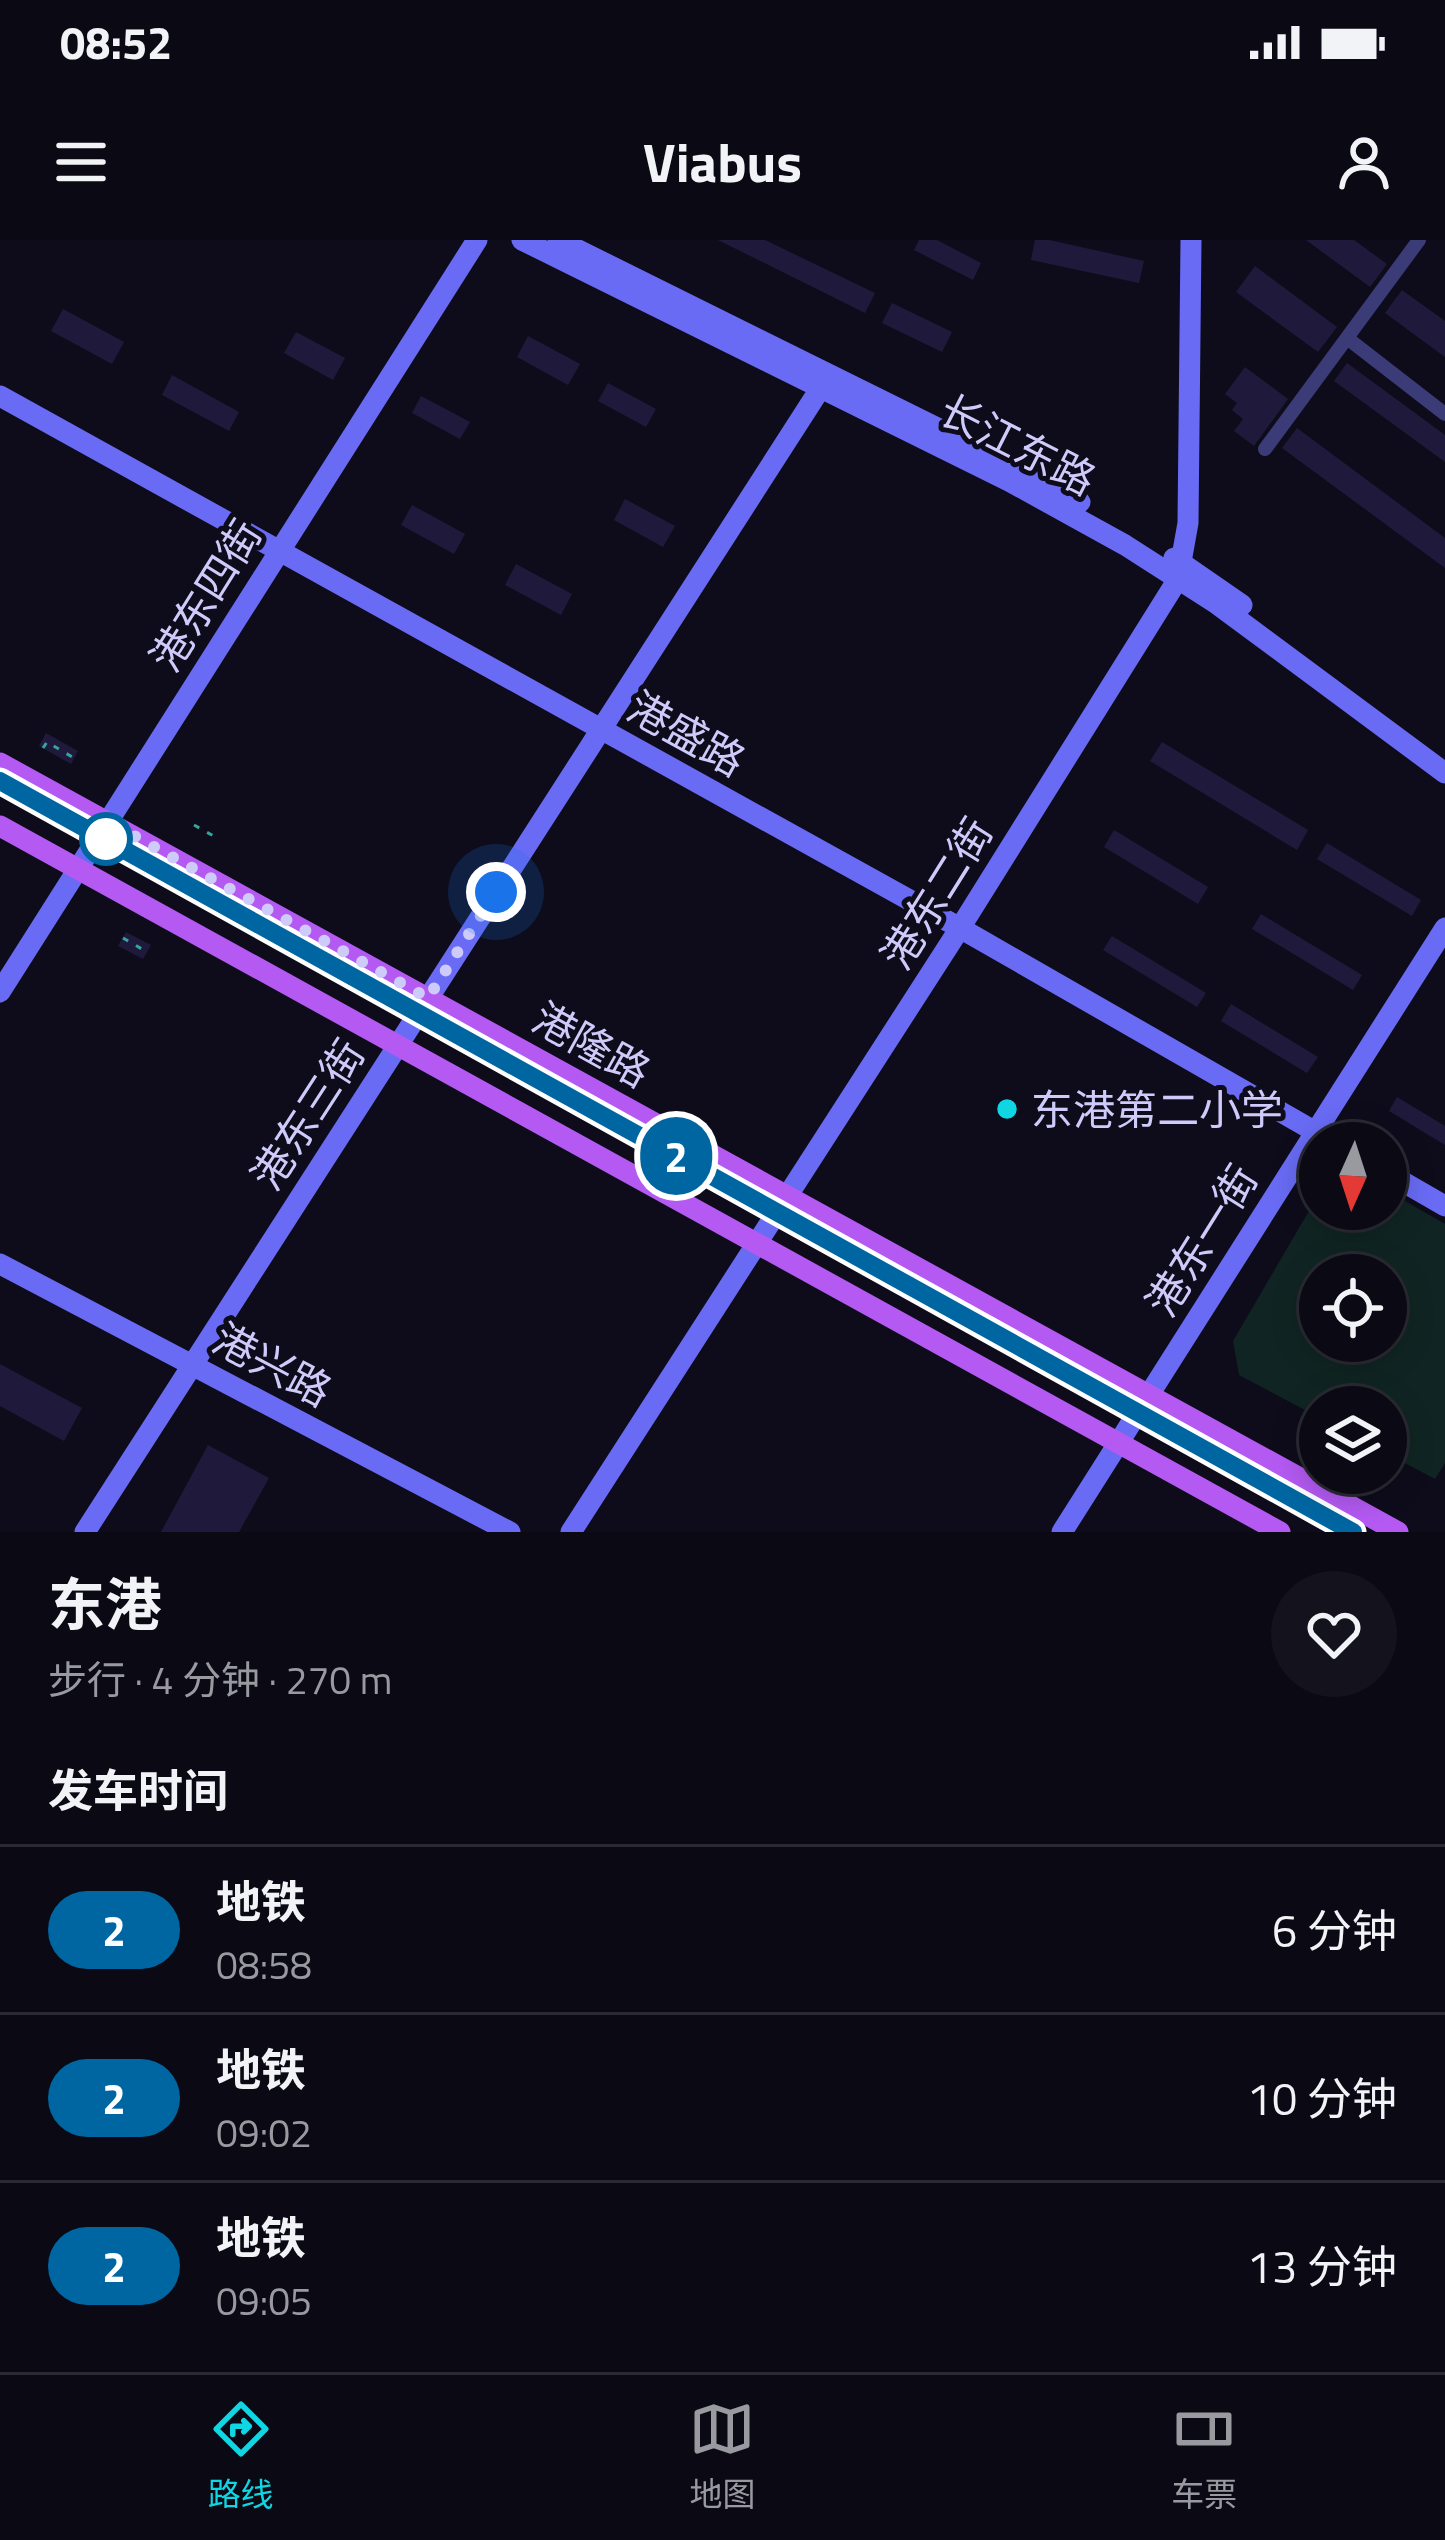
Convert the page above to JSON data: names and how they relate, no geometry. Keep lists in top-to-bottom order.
{
  "streets": {
    "main road": ["港隆路"],
    "street": [
      "长江东路",
      "港东四街",
      "港盛路",
      "港东二街",
      "港东三街",
      "港东一街",
      "港兴路"
    ]
  },
  "crossings": [
    ["长江东路", "港东二街"],
    ["长江东路", "港东三街"],
    ["港东四街", "港盛路"],
    ["港东四街", "港隆路"],
    ["港盛路", "港东二街"],
    ["港盛路", "港东三街"],
    ["港东二街", "港隆路"],
    ["港隆路", "港东三街"],
    ["港隆路", "港东一街"],
    ["港东三街", "港兴路"]
  ],
  "places": ["东港第二小学"],
  "lines": ["metro line 2"],
  "north": "bottom",
  "page": {
    "status": "08:52",
    "header": "Viabus",
    "on_map": "2",
    "heading": [
      ["东港", "步行 · 4 分钟 · 270 m"],
      "发车时间"
    ],
    "list": [
      {
        "mark": "2",
        "name": "地铁",
        "note": "08:58",
        "value": "6 分钟"
      },
      {
        "mark": "2",
        "name": "地铁",
        "note": "09:02",
        "value": "10 分钟"
      },
      {
        "mark": "2",
        "name": "地铁",
        "note": "09:05",
        "value": "13 分钟"
      }
    ],
    "tabs": ["路线", "地图", "车票"]
  }
}
